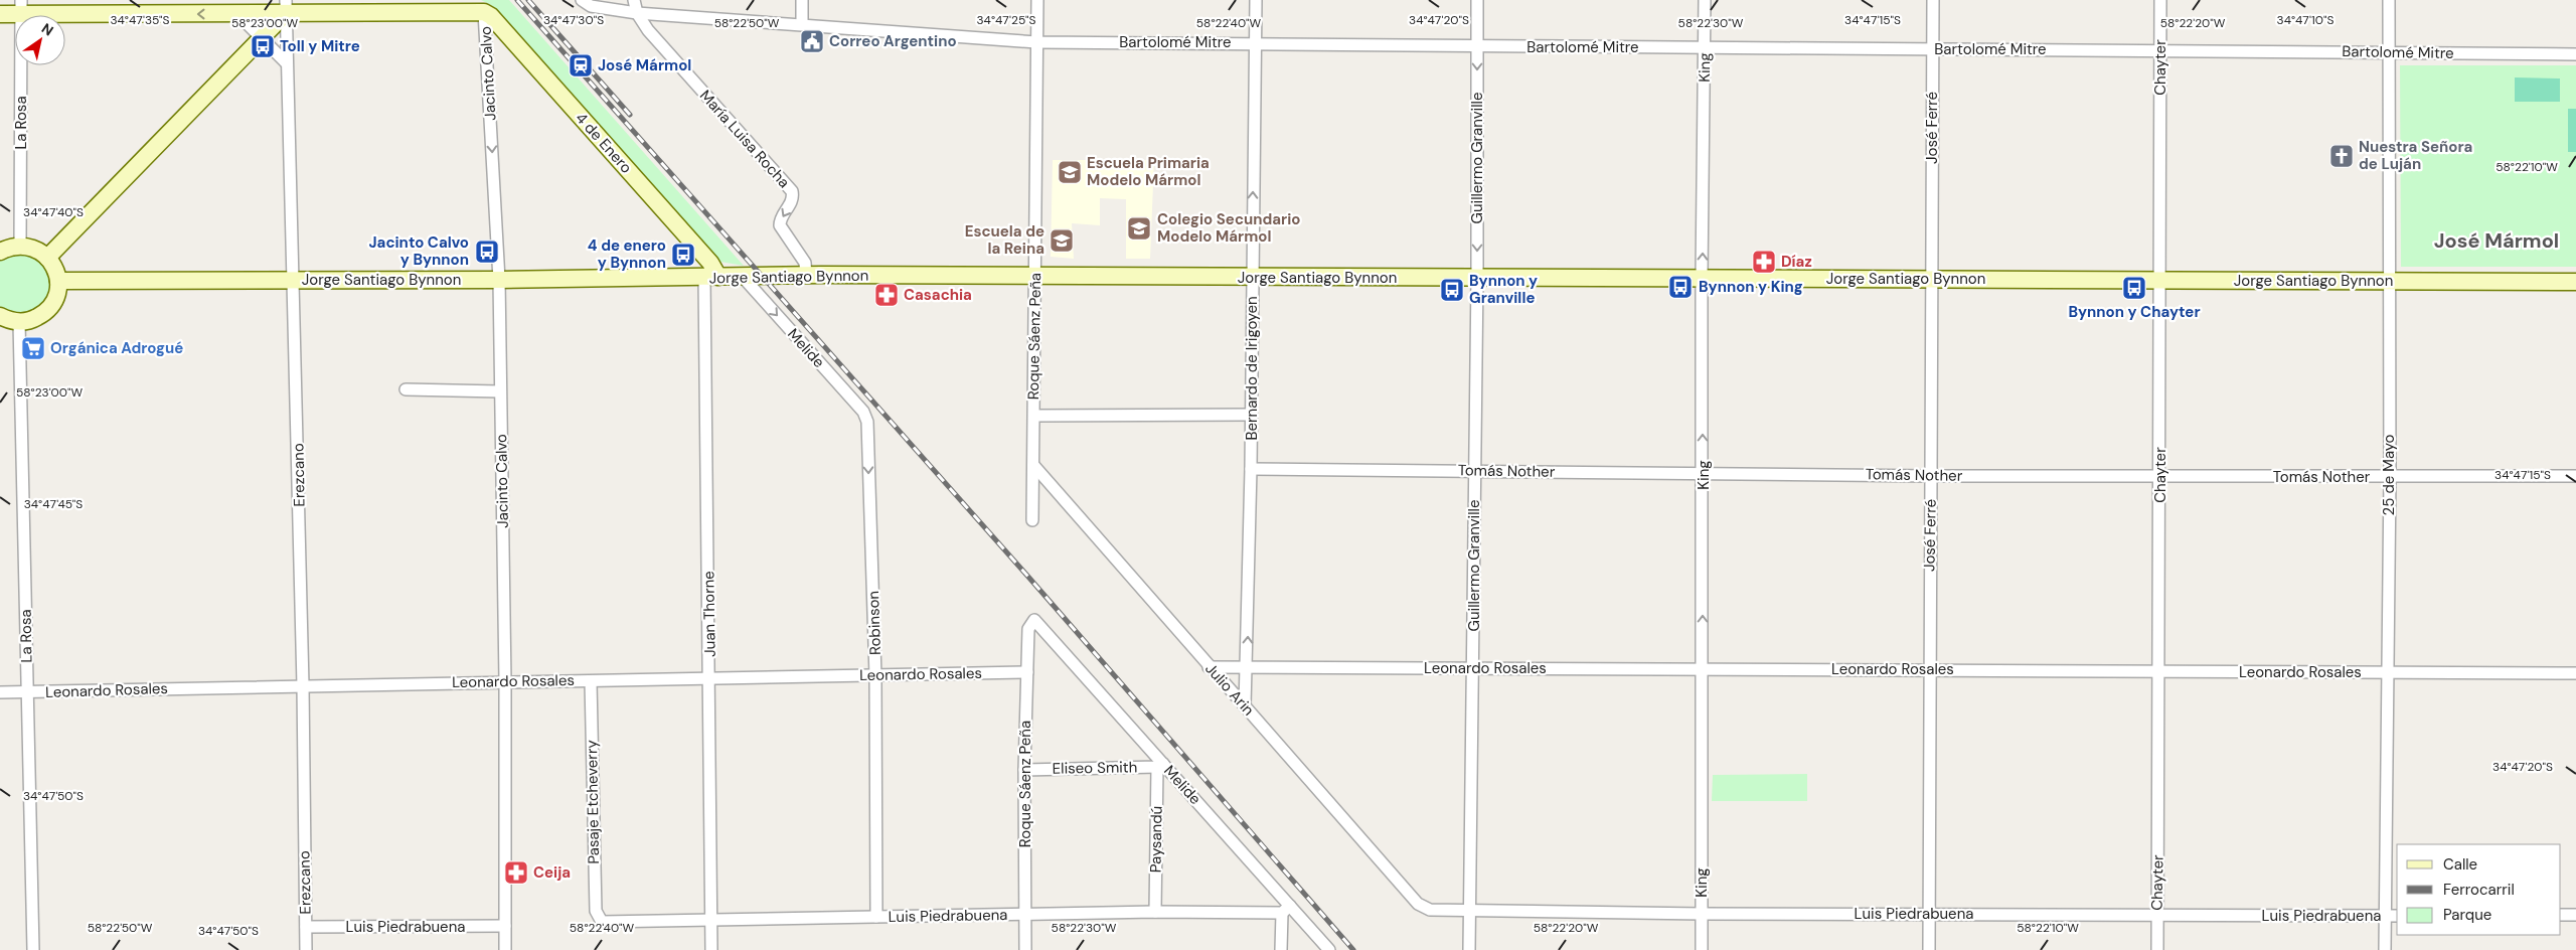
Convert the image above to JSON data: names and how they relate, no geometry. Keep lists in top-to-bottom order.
{
  "streets": {
    "street": [
      "Bartolomé Mitre",
      "King",
      "Chayter",
      "Jacinto Calvo",
      "La Rosa",
      "José Ferré",
      "María Luisa Rocha",
      "4 de Enero",
      "Guillermo Granville",
      "Jorge Santiago Bynnon",
      "Roque Sáenz Peña",
      "Melide",
      "Bernardo de Irigoyen",
      "Tomás Nother",
      "Erezcano",
      "25 de Mayo",
      "Juan Thorne",
      "Robinson",
      "Leonardo Rosales",
      "Julio Arin",
      "Eliseo Smith",
      "Pasaje Etcheverry",
      "Paysandú",
      "Luis Piedrabuena"
    ]
  },
  "crossings": [
    ["Bartolomé Mitre", "King"],
    ["Bartolomé Mitre", "Chayter"],
    ["Bartolomé Mitre", "José Ferré"],
    ["Bartolomé Mitre", "María Luisa Rocha"],
    ["Bartolomé Mitre", "Guillermo Granville"],
    ["Bartolomé Mitre", "Roque Sáenz Peña"],
    ["Bartolomé Mitre", "Bernardo de Irigoyen"],
    ["Bartolomé Mitre", "25 de Mayo"],
    ["King", "Jorge Santiago Bynnon"],
    ["King", "Tomás Nother"],
    ["King", "Leonardo Rosales"],
    ["King", "Luis Piedrabuena"],
    ["Chayter", "Jorge Santiago Bynnon"],
    ["Chayter", "Tomás Nother"],
    ["Chayter", "Leonardo Rosales"],
    ["Chayter", "Luis Piedrabuena"],
    ["Jacinto Calvo", "4 de Enero"],
    ["Jacinto Calvo", "Jorge Santiago Bynnon"],
    ["Jacinto Calvo", "Leonardo Rosales"],
    ["Jacinto Calvo", "Luis Piedrabuena"],
    ["La Rosa", "Leonardo Rosales"],
    ["José Ferré", "Jorge Santiago Bynnon"],
    ["José Ferré", "Tomás Nother"],
    ["José Ferré", "Leonardo Rosales"],
    ["José Ferré", "Luis Piedrabuena"],
    ["María Luisa Rocha", "Jorge Santiago Bynnon"],
    ["4 de Enero", "Jorge Santiago Bynnon"],
    ["4 de Enero", "Juan Thorne"],
    ["Guillermo Granville", "Jorge Santiago Bynnon"],
    ["Guillermo Granville", "Tomás Nother"],
    ["Guillermo Granville", "Leonardo Rosales"],
    ["Guillermo Granville", "Luis Piedrabuena"],
    ["Jorge Santiago Bynnon", "Roque Sáenz Peña"],
    ["Jorge Santiago Bynnon", "Melide"],
    ["Jorge Santiago Bynnon", "Bernardo de Irigoyen"],
    ["Jorge Santiago Bynnon", "Erezcano"],
    ["Jorge Santiago Bynnon", "25 de Mayo"],
    ["Jorge Santiago Bynnon", "Juan Thorne"],
    ["Roque Sáenz Peña", "Melide"],
    ["Roque Sáenz Peña", "Leonardo Rosales"],
    ["Roque Sáenz Peña", "Julio Arin"],
    ["Roque Sáenz Peña", "Eliseo Smith"],
    ["Roque Sáenz Peña", "Luis Piedrabuena"],
    ["Melide", "Robinson"],
    ["Melide", "Eliseo Smith"],
    ["Melide", "Paysandú"],
    ["Melide", "Luis Piedrabuena"],
    ["Bernardo de Irigoyen", "Tomás Nother"],
    ["Bernardo de Irigoyen", "Leonardo Rosales"],
    ["Bernardo de Irigoyen", "Julio Arin"],
    ["Tomás Nother", "25 de Mayo"],
    ["Erezcano", "Leonardo Rosales"],
    ["Erezcano", "Luis Piedrabuena"],
    ["25 de Mayo", "Leonardo Rosales"],
    ["25 de Mayo", "Luis Piedrabuena"],
    ["Juan Thorne", "Leonardo Rosales"],
    ["Juan Thorne", "Luis Piedrabuena"],
    ["Robinson", "Leonardo Rosales"],
    ["Robinson", "Luis Piedrabuena"],
    ["Leonardo Rosales", "Julio Arin"],
    ["Leonardo Rosales", "Pasaje Etcheverry"],
    ["Julio Arin", "Luis Piedrabuena"],
    ["Eliseo Smith", "Paysandú"],
    ["Pasaje Etcheverry", "Luis Piedrabuena"],
    ["Paysandú", "Luis Piedrabuena"]
  ],
  "one_way": [
    "King",
    "María Luisa Rocha",
    "Bernardo de Irigoyen",
    "Robinson"
  ],
  "districts": ["José Mármol"],
  "places": {
    "public building": ["Correo Argentino"],
    "bus stop": [
      "Toll y Mitre",
      "Jacinto Calvo y Bynnon",
      "4 de enero y Bynnon",
      "Bynnon y King",
      "Bynnon y Chayter",
      "Bynnon y Granville"
    ],
    "station": ["José Mármol"],
    "church": ["Nuestra Señora de Luján"],
    "school or university": ["Escuela Primaria Modelo Mármol", "Colegio Secundario Modelo Mármol", "Escuela de la Reina"],
    "pharmacy": ["Díaz", "Casachia", "Ceija"],
    "supermarket": ["Orgánica Adrogué"]
  },
  "legend": ["Calle", "Ferrocarril", "Parque"],
  "north": "top right",
  "coordinates": [
    "34°47'20\"S",
    "34°47'35\"S",
    "34°47'30\"S",
    "34°47'25\"S",
    "34°47'15\"S",
    "34°47'10\"S",
    "58°23'00\"W",
    "58°22'50\"W",
    "58°22'30\"W",
    "58°22'20\"W",
    "58°22'40\"W",
    "58°22'10\"W",
    "34°47'40\"S",
    "34°47'45\"S",
    "34°47'50\"S"
  ]
}
